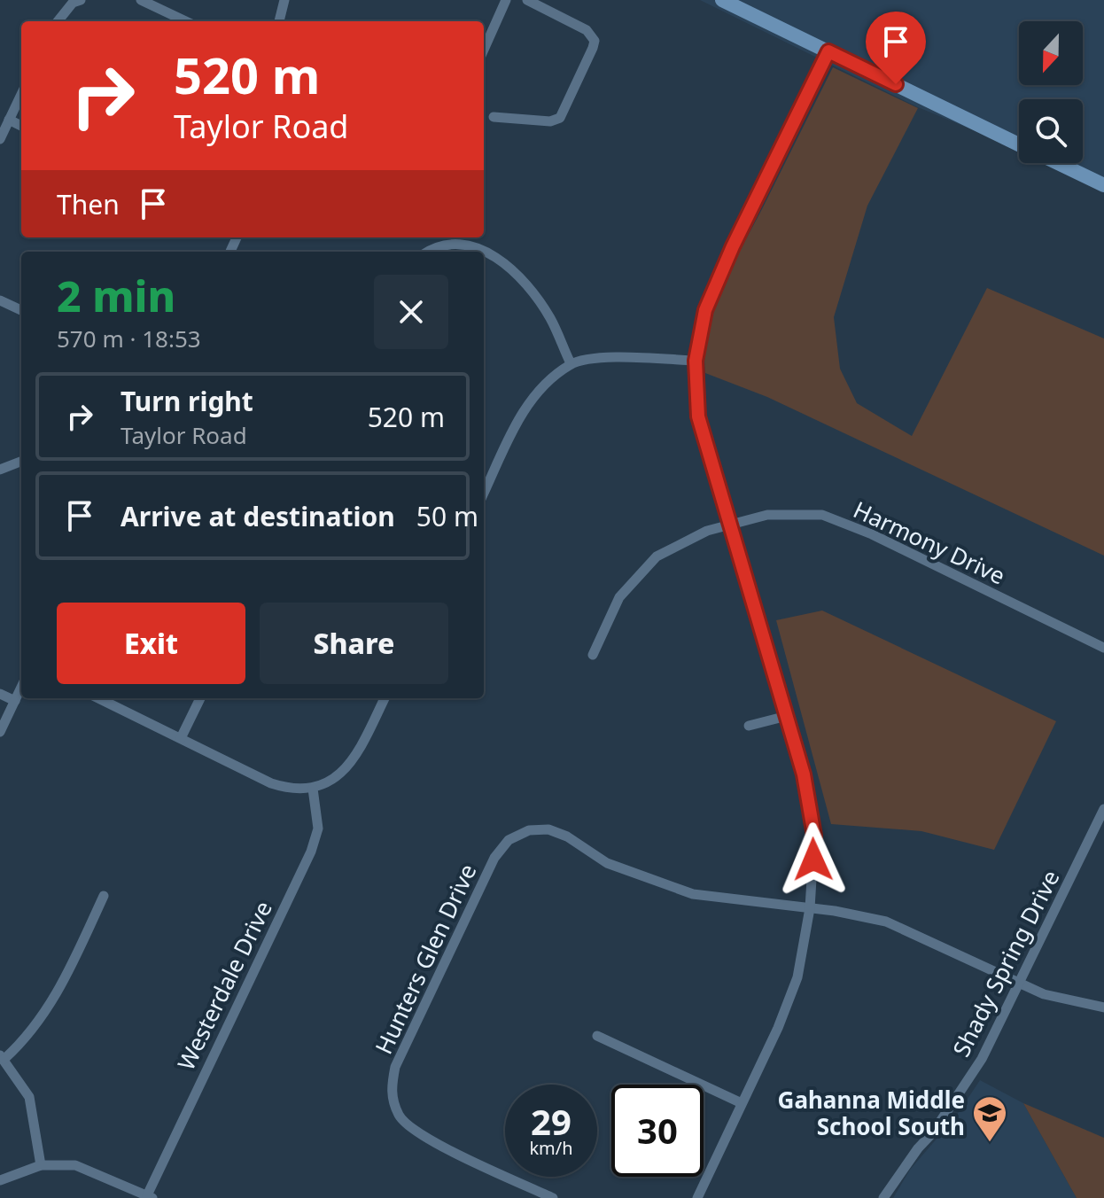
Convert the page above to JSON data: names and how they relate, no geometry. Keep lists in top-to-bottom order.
{
  "streets": {
    "street": [
      "Harmony Drive",
      "Hunters Glen Drive",
      "Shady Spring Drive",
      "Westerdale Drive"
    ]
  },
  "places": {
    "school or university": ["Gahanna Middle School South"]
  },
  "north": "bottom",
  "page": {
    "turn": ["520 m", "Taylor Road"],
    "then": "Then",
    "heading": ["2 min", "570 m · 18:53"],
    "list": [
      {
        "name": "Turn right",
        "note": "Taylor Road",
        "value": "520 m"
      },
      {
        "name": "Arrive at destination",
        "value": "50 m"
      }
    ],
    "buttons": ["Exit", "Share"],
    "speed": "29 km/h",
    "limit": "30"
  }
}
